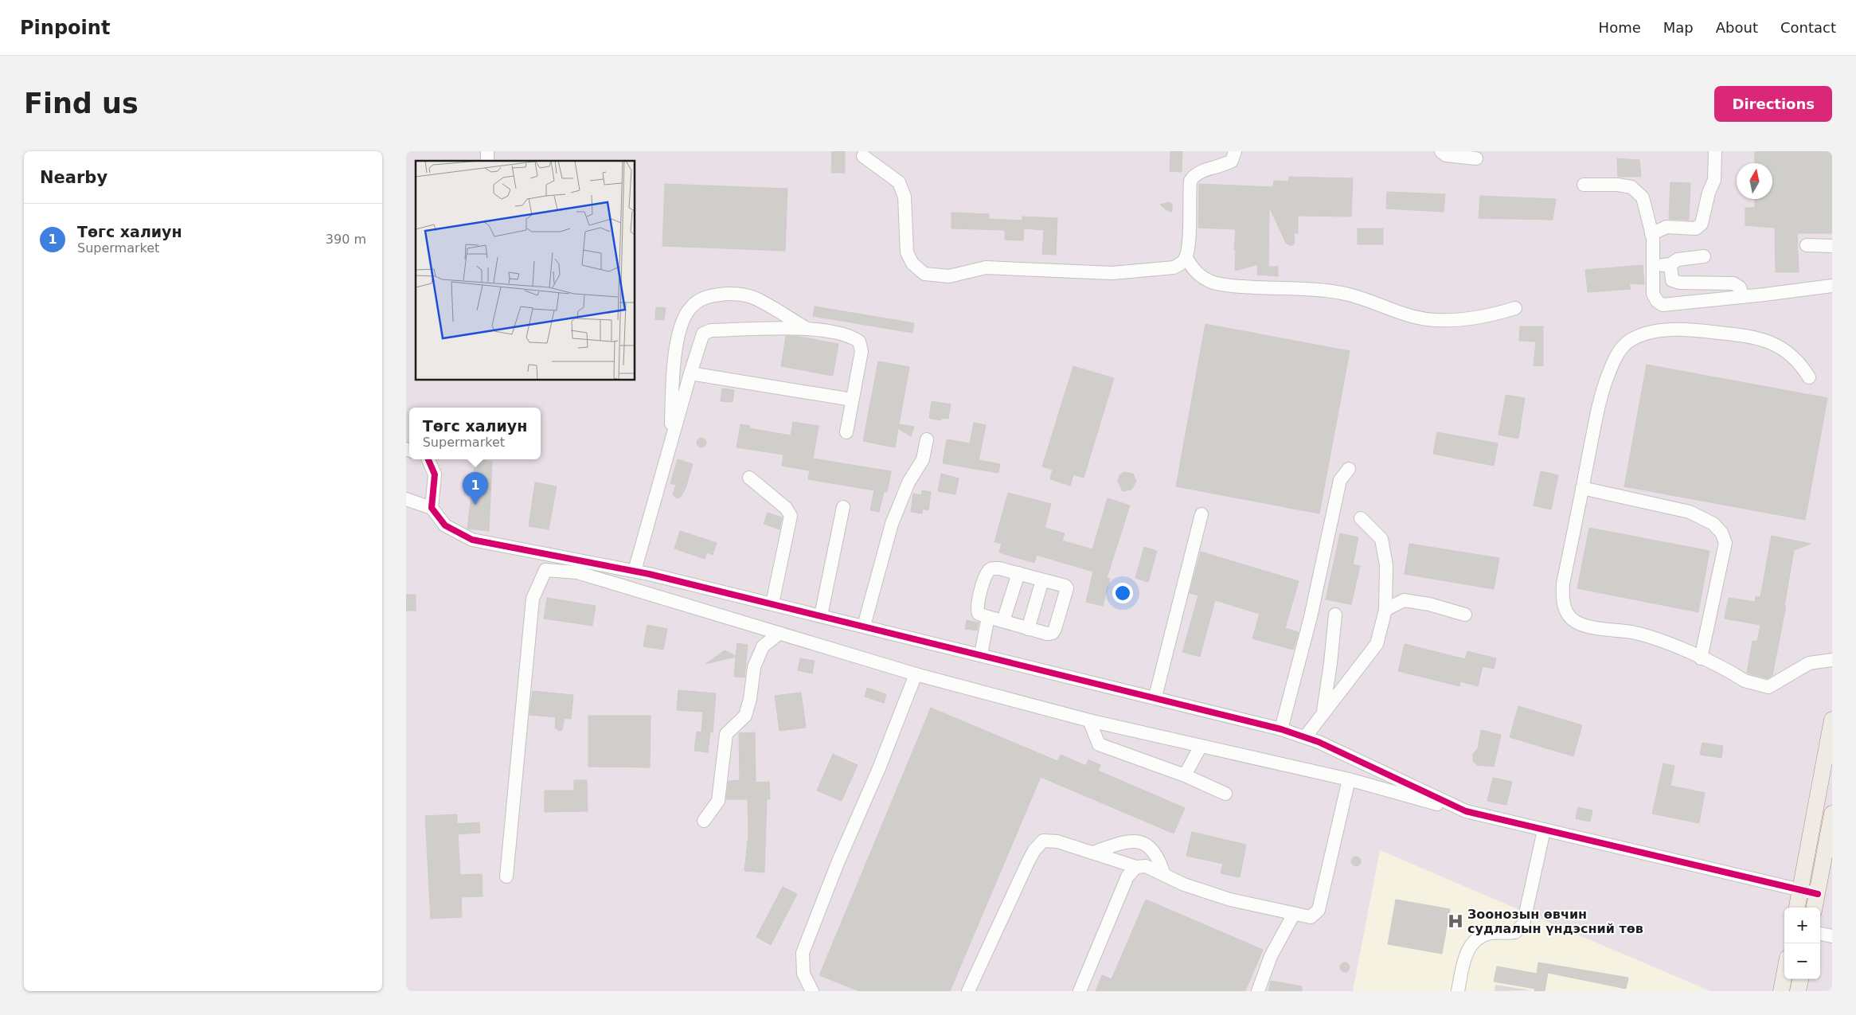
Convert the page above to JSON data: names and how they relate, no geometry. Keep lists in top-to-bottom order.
{
  "places": {
    "hospital": ["Зоонозын өвчин судлалын үндэсний төв"]
  },
  "north": "top",
  "page": {
    "header": "Pinpoint",
    "nav": [
      "Home",
      "Map",
      "About",
      "Contact"
    ],
    "buttons": "Directions",
    "title": "Find us",
    "heading": "Nearby",
    "list": [
      {
        "mark": "1",
        "name": "Төгс халиун",
        "note": "Supermarket",
        "value": "390 m"
      }
    ],
    "popup": ["Төгс халиун", "Supermarket"],
    "pins": "1",
    "map_buttons": ["+", "−"]
  }
}
